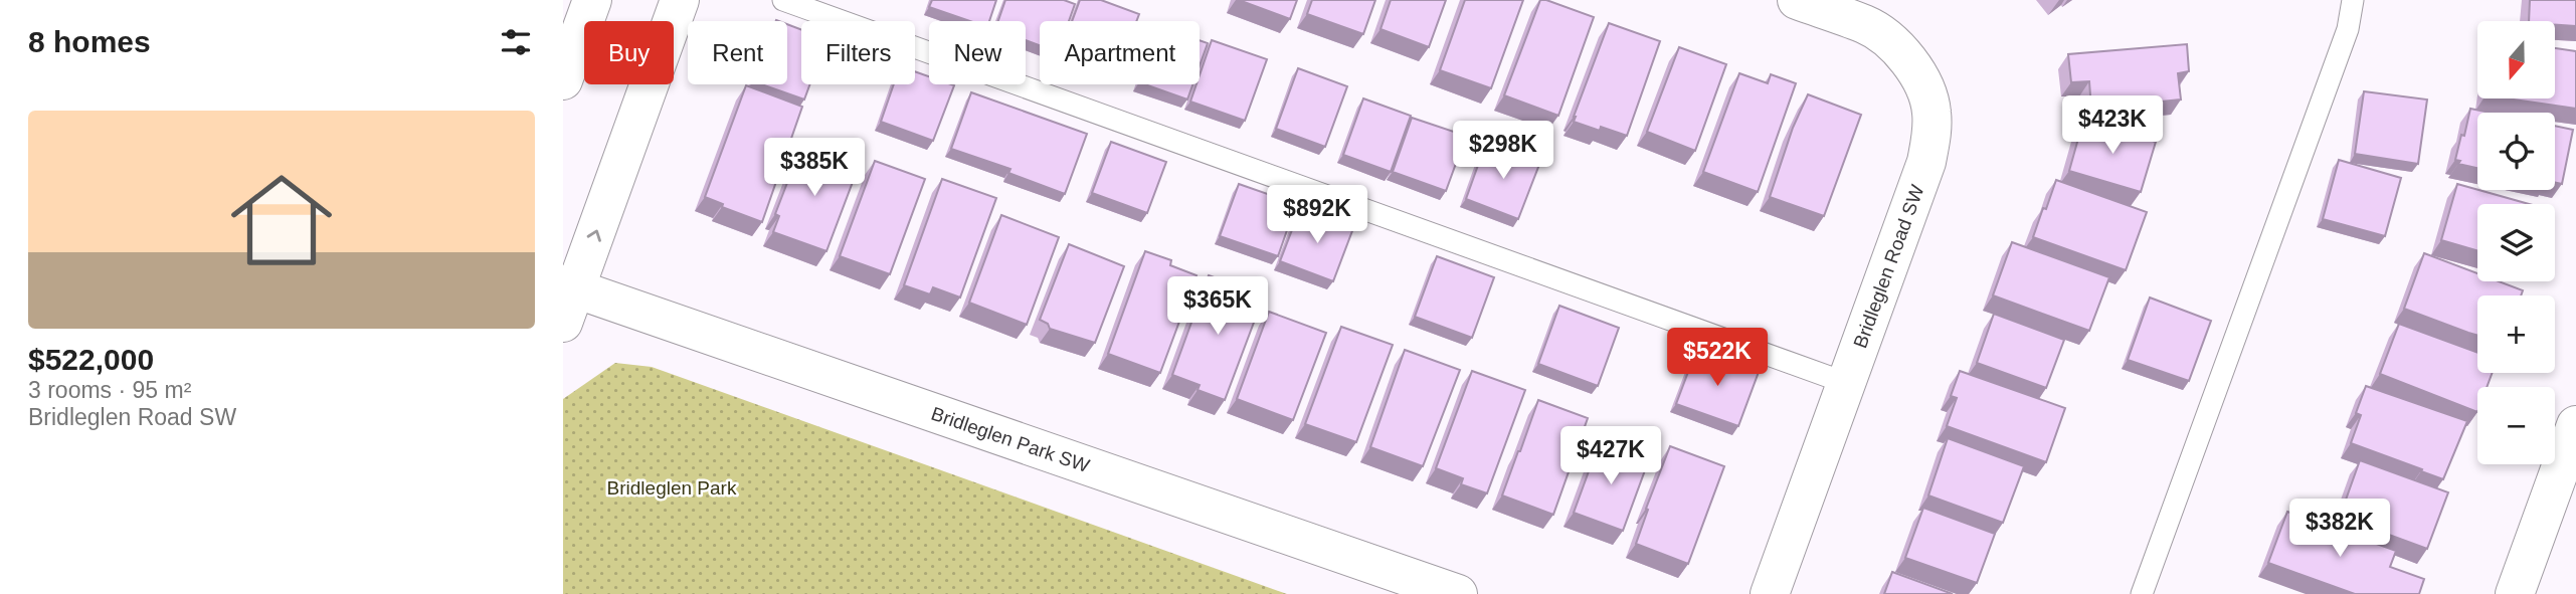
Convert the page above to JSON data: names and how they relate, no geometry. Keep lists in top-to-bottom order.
{
  "streets": {
    "street": ["Bridleglen Road SW", "Bridleglen Park SW"]
  },
  "parks": ["Bridleglen Park"],
  "north": "bottom",
  "page": {
    "heading": "8 homes",
    "map_buttons": ["+", "−"],
    "chip": [
      "Buy",
      "Rent",
      "Filters",
      "New",
      "Apartment"
    ],
    "list": [
      {
        "name": "$522,000",
        "note": "3 rooms · 95 m² · Bridleglen Road SW"
      }
    ],
    "price": [
      "$423K",
      "$298K",
      "$385K",
      "$892K",
      "$365K",
      "$522K",
      "$427K",
      "$382K"
    ]
  }
}
